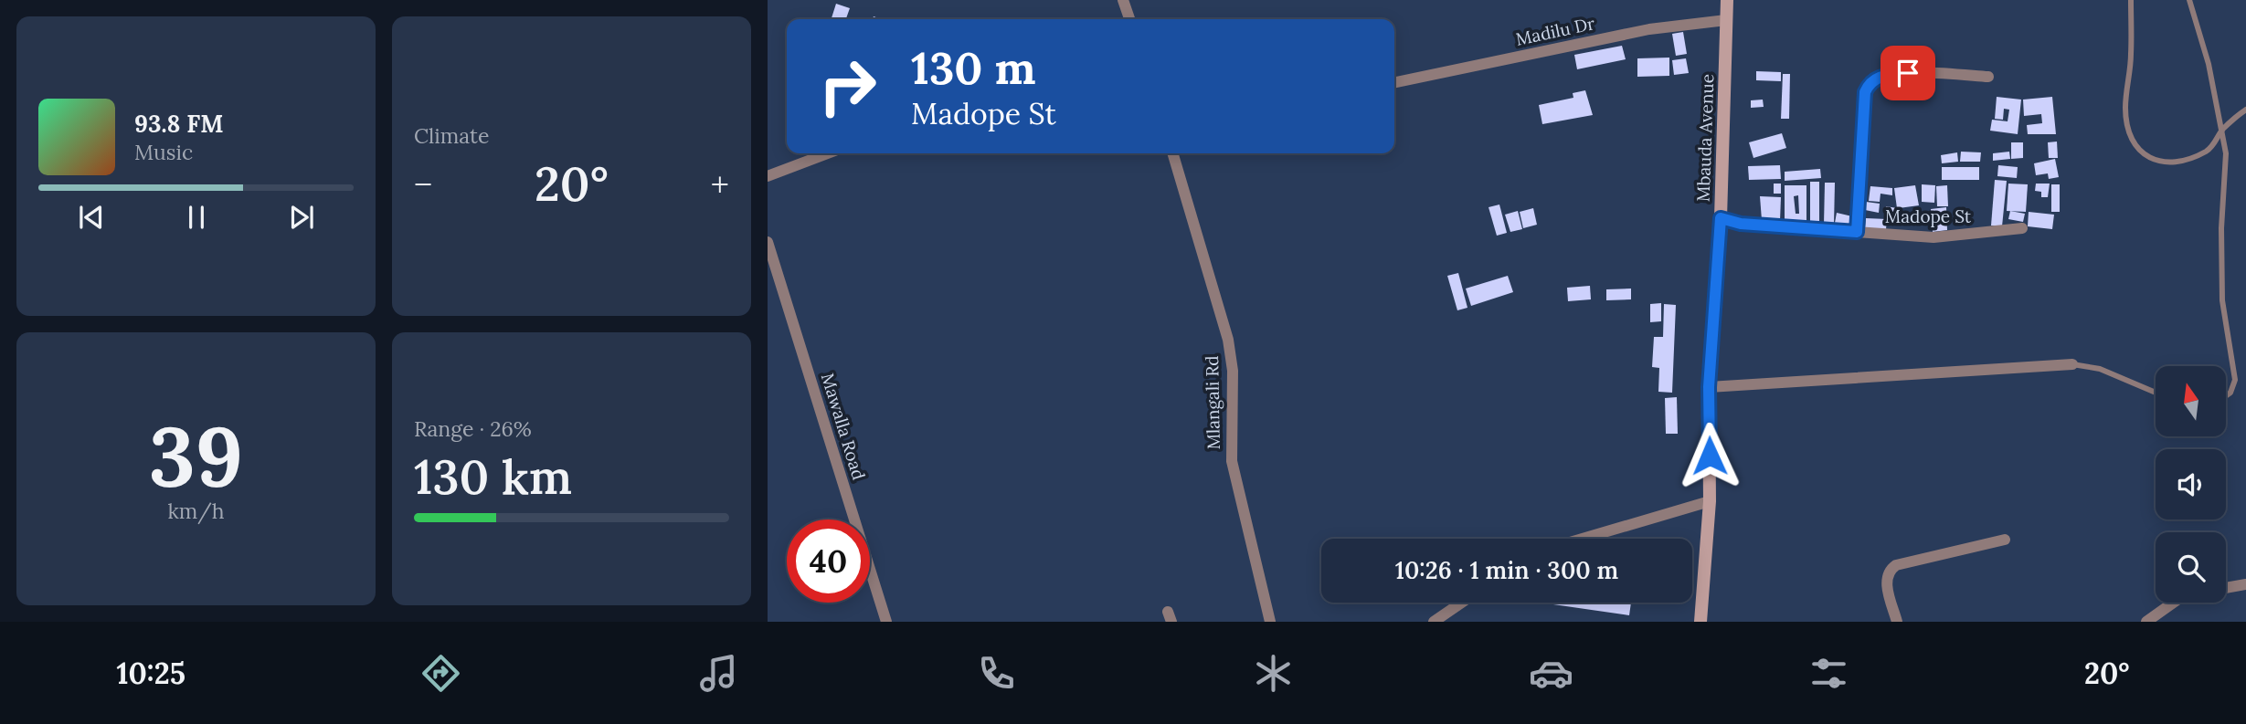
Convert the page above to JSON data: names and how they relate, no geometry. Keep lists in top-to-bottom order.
{
  "streets": {
    "street": [
      "Madilu Dr",
      "Mbauda Avenue",
      "Madope St",
      "Mlangali Rd",
      "Mawalla Road"
    ]
  },
  "crossings": [
    ["Madilu Dr", "Mbauda Avenue"],
    ["Mbauda Avenue", "Madope St"]
  ],
  "north": "top",
  "page": {
    "tile": [
      "Climate",
      ["39", "km/h"],
      ["Range · 26%", "130 km"]
    ],
    "turn": ["130 m", "Madope St"],
    "song": ["93.8 FM", "Music"],
    "heat": ["−", "20°", "+"],
    "limit": "40",
    "trip": "10:26 · 1 min · 300 m",
    "tabs": ["10:25", "20°"]
  }
}
